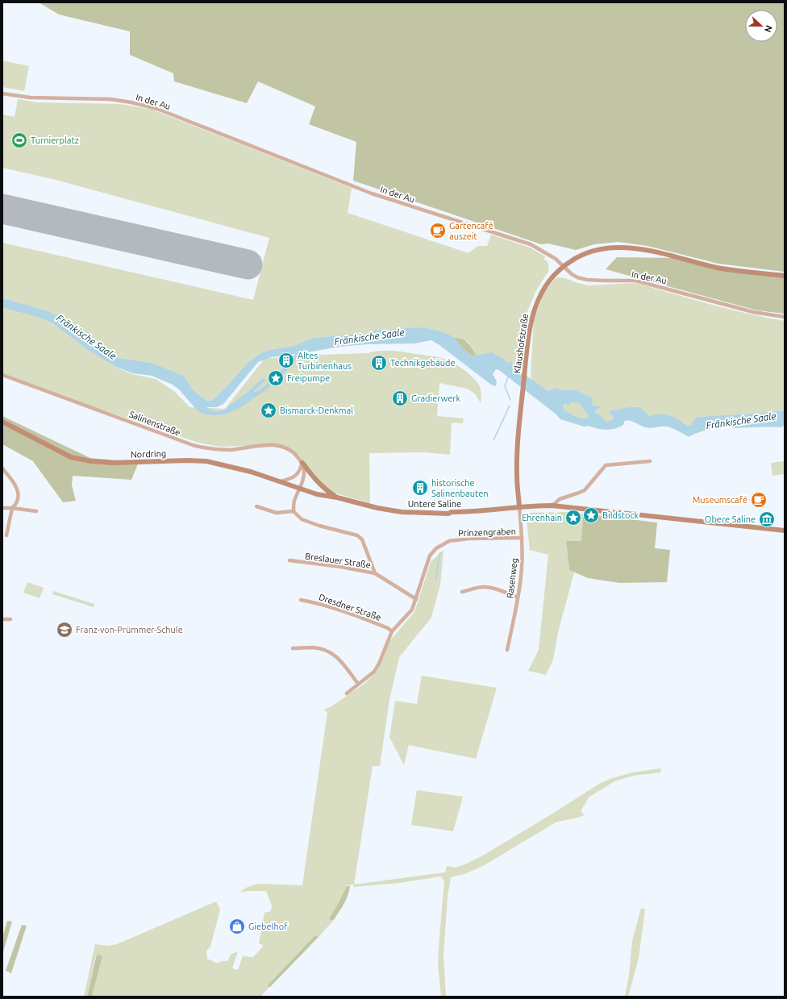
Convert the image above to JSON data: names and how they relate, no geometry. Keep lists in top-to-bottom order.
{
  "streets": {
    "main road": ["Klaushofstraße", "Nordring", "Untere Saline"],
    "street": [
      "In der Au",
      "Salinenstraße",
      "Prinzengraben",
      "Breslauer Straße",
      "Rasenweg",
      "Dresdner Straße"
    ]
  },
  "crossings": [
    ["In der Au", "Klaushofstraße"],
    ["Klaushofstraße", "Untere Saline"],
    ["Klaushofstraße", "Rasenweg"],
    ["Nordring", "Untere Saline"],
    ["Untere Saline", "Rasenweg"],
    ["Prinzengraben", "Breslauer Straße"],
    ["Prinzengraben", "Rasenweg"],
    ["Prinzengraben", "Dresdner Straße"]
  ],
  "water": ["Fränkische Saale"],
  "places": {
    "sports": ["Turnierplatz"],
    "cafe": ["Gartencafé auszeit", "Museumscafé"],
    "building": [
      "Altes Turbinenhaus",
      "Technikgebäude",
      "Gradierwerk",
      "historische Salinenbauten"
    ],
    "place": [
      "Freipumpe",
      "Bismarck-Denkmal",
      "Bildstock",
      "Ehrenhain"
    ],
    "museum": ["Obere Saline"],
    "school or university": ["Franz-von-Prümmer-Schule"],
    "shop": ["Giebelhof"]
  },
  "north": "right"
}
